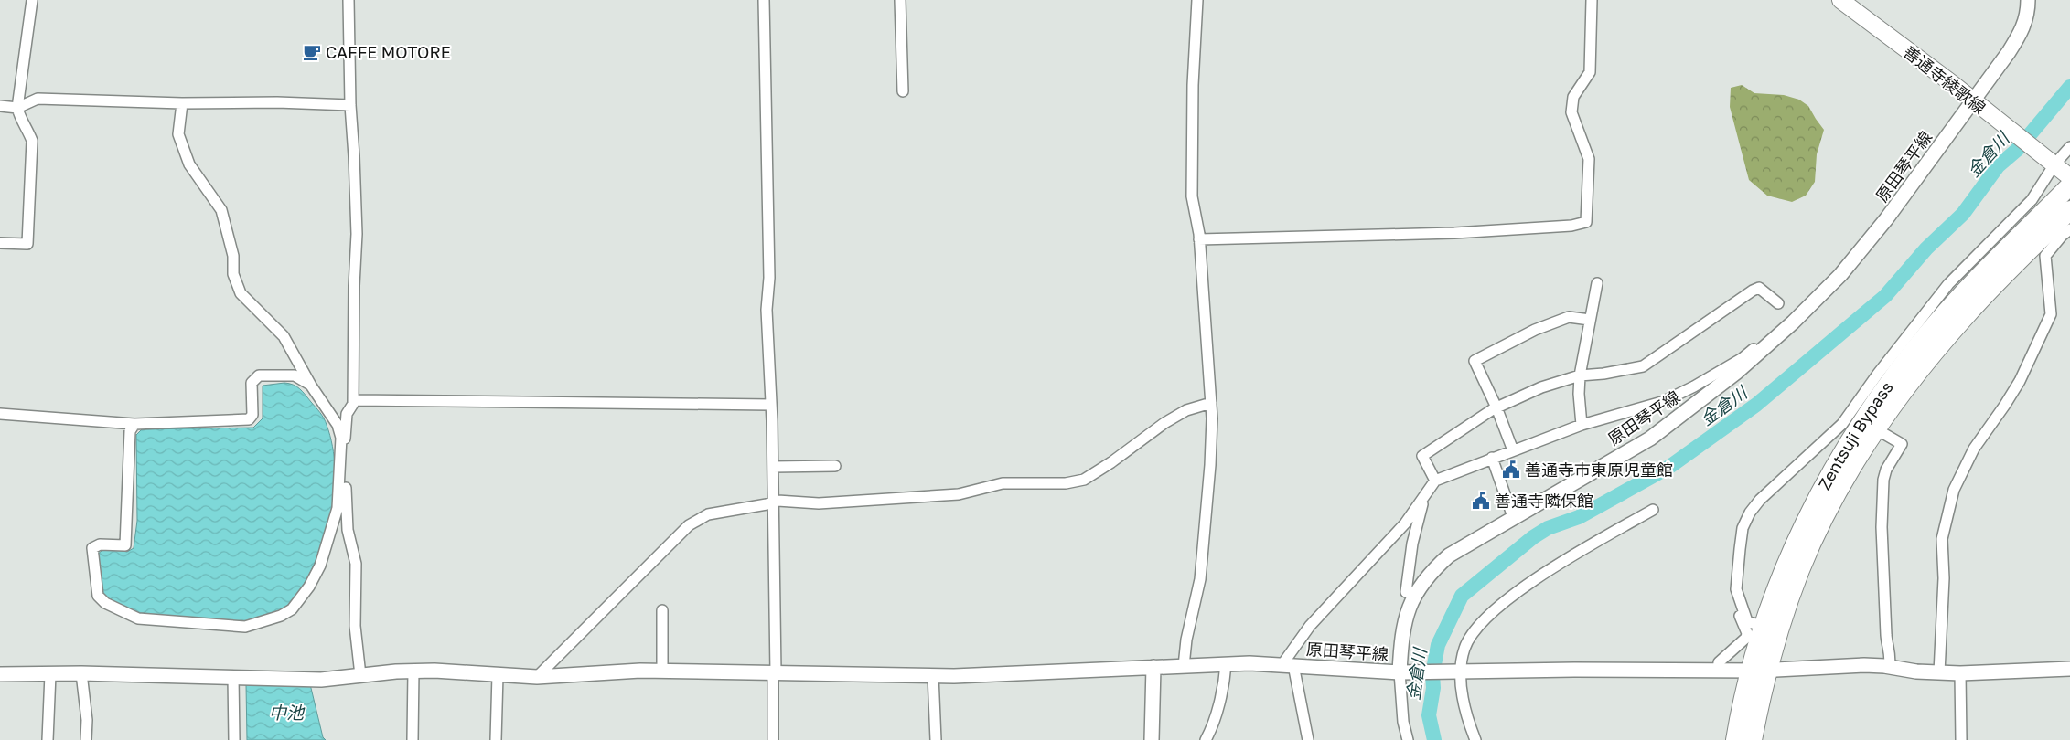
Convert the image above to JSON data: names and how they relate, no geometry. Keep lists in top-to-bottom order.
{
  "streets": {
    "highway": ["Zentsuji Bypass"],
    "main road": ["善通寺綾歌線"],
    "street": ["原田琴平線"]
  },
  "crossings": [
    ["善通寺綾歌線", "原田琴平線"]
  ],
  "water": ["金倉川", "中池"],
  "places": {
    "cafe": ["CAFFE MOTORE"],
    "public building": ["善通寺市東原児童館", "善通寺隣保館"]
  }
}
